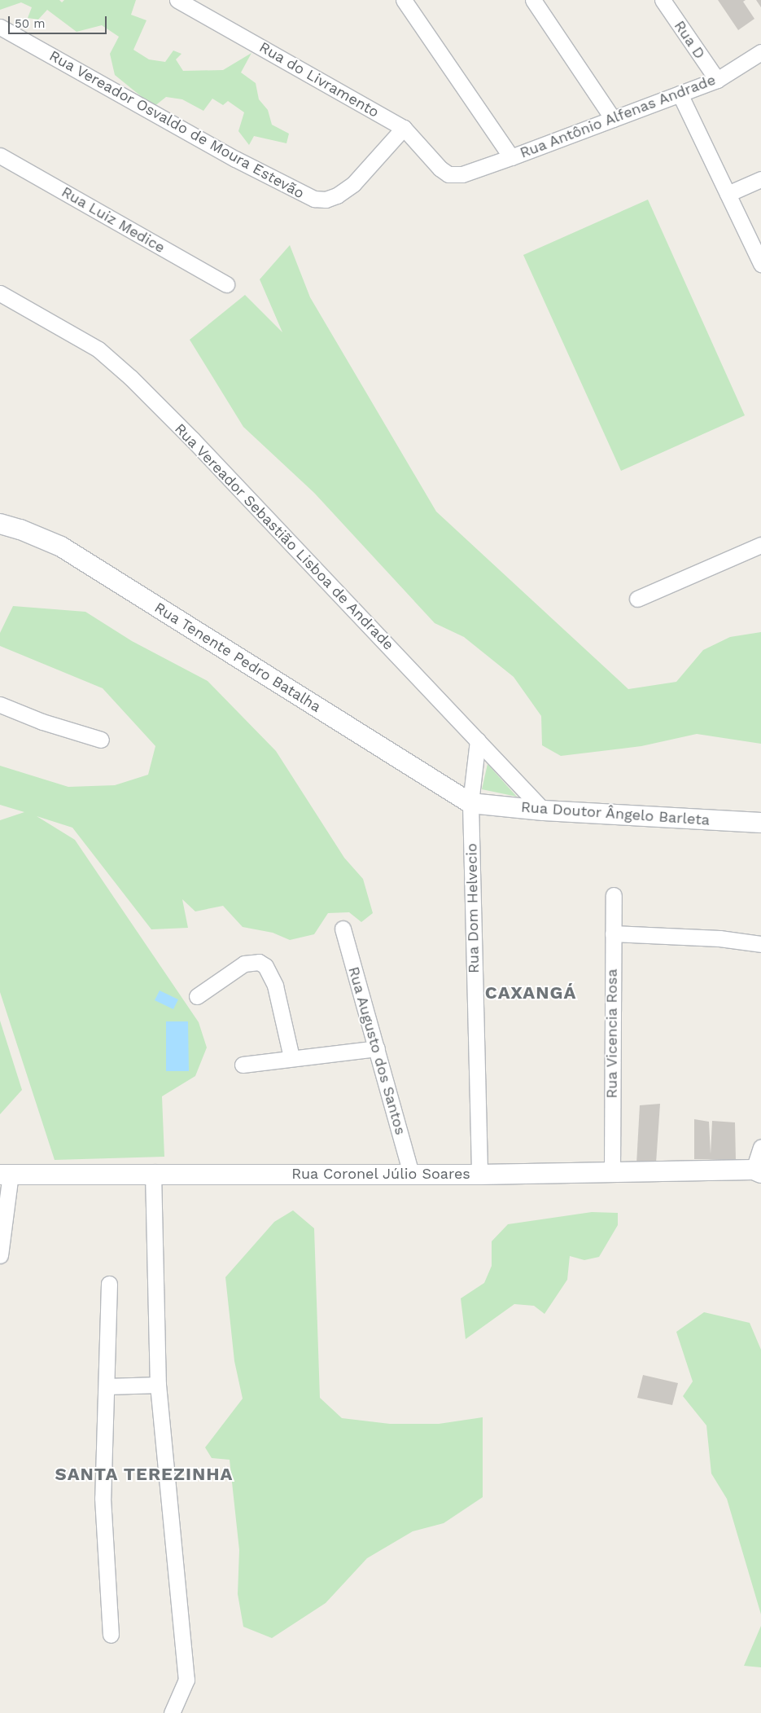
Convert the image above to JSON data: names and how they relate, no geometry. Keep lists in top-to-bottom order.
{
  "streets": {
    "street": [
      "Rua D",
      "Rua do Livramento",
      "Rua Antônio Alfenas Andrade",
      "Rua Vereador Osvaldo de Moura Estevão",
      "Rua Luiz Medice",
      "Rua Vereador Sebastião Lisboa de Andrade",
      "Rua Tenente Pedro Batalha",
      "Rua Doutor Ângelo Barleta",
      "Rua Dom Helvecio",
      "Rua Vicencia Rosa",
      "Rua Augusto dos Santos",
      "Rua Coronel Júlio Soares"
    ]
  },
  "crossings": [
    ["Rua D", "Rua Antônio Alfenas Andrade"],
    ["Rua do Livramento", "Rua Antônio Alfenas Andrade"],
    ["Rua do Livramento", "Rua Vereador Osvaldo de Moura Estevão"],
    ["Rua Vereador Sebastião Lisboa de Andrade", "Rua Doutor Ângelo Barleta"],
    ["Rua Vereador Sebastião Lisboa de Andrade", "Rua Dom Helvecio"],
    ["Rua Tenente Pedro Batalha", "Rua Doutor Ângelo Barleta"],
    ["Rua Tenente Pedro Batalha", "Rua Dom Helvecio"],
    ["Rua Doutor Ângelo Barleta", "Rua Dom Helvecio"],
    ["Rua Dom Helvecio", "Rua Coronel Júlio Soares"],
    ["Rua Vicencia Rosa", "Rua Coronel Júlio Soares"],
    ["Rua Augusto dos Santos", "Rua Coronel Júlio Soares"]
  ],
  "districts": ["CAXANGÁ", "SANTA TEREZINHA"],
  "scale_bar": "50 m"
}
